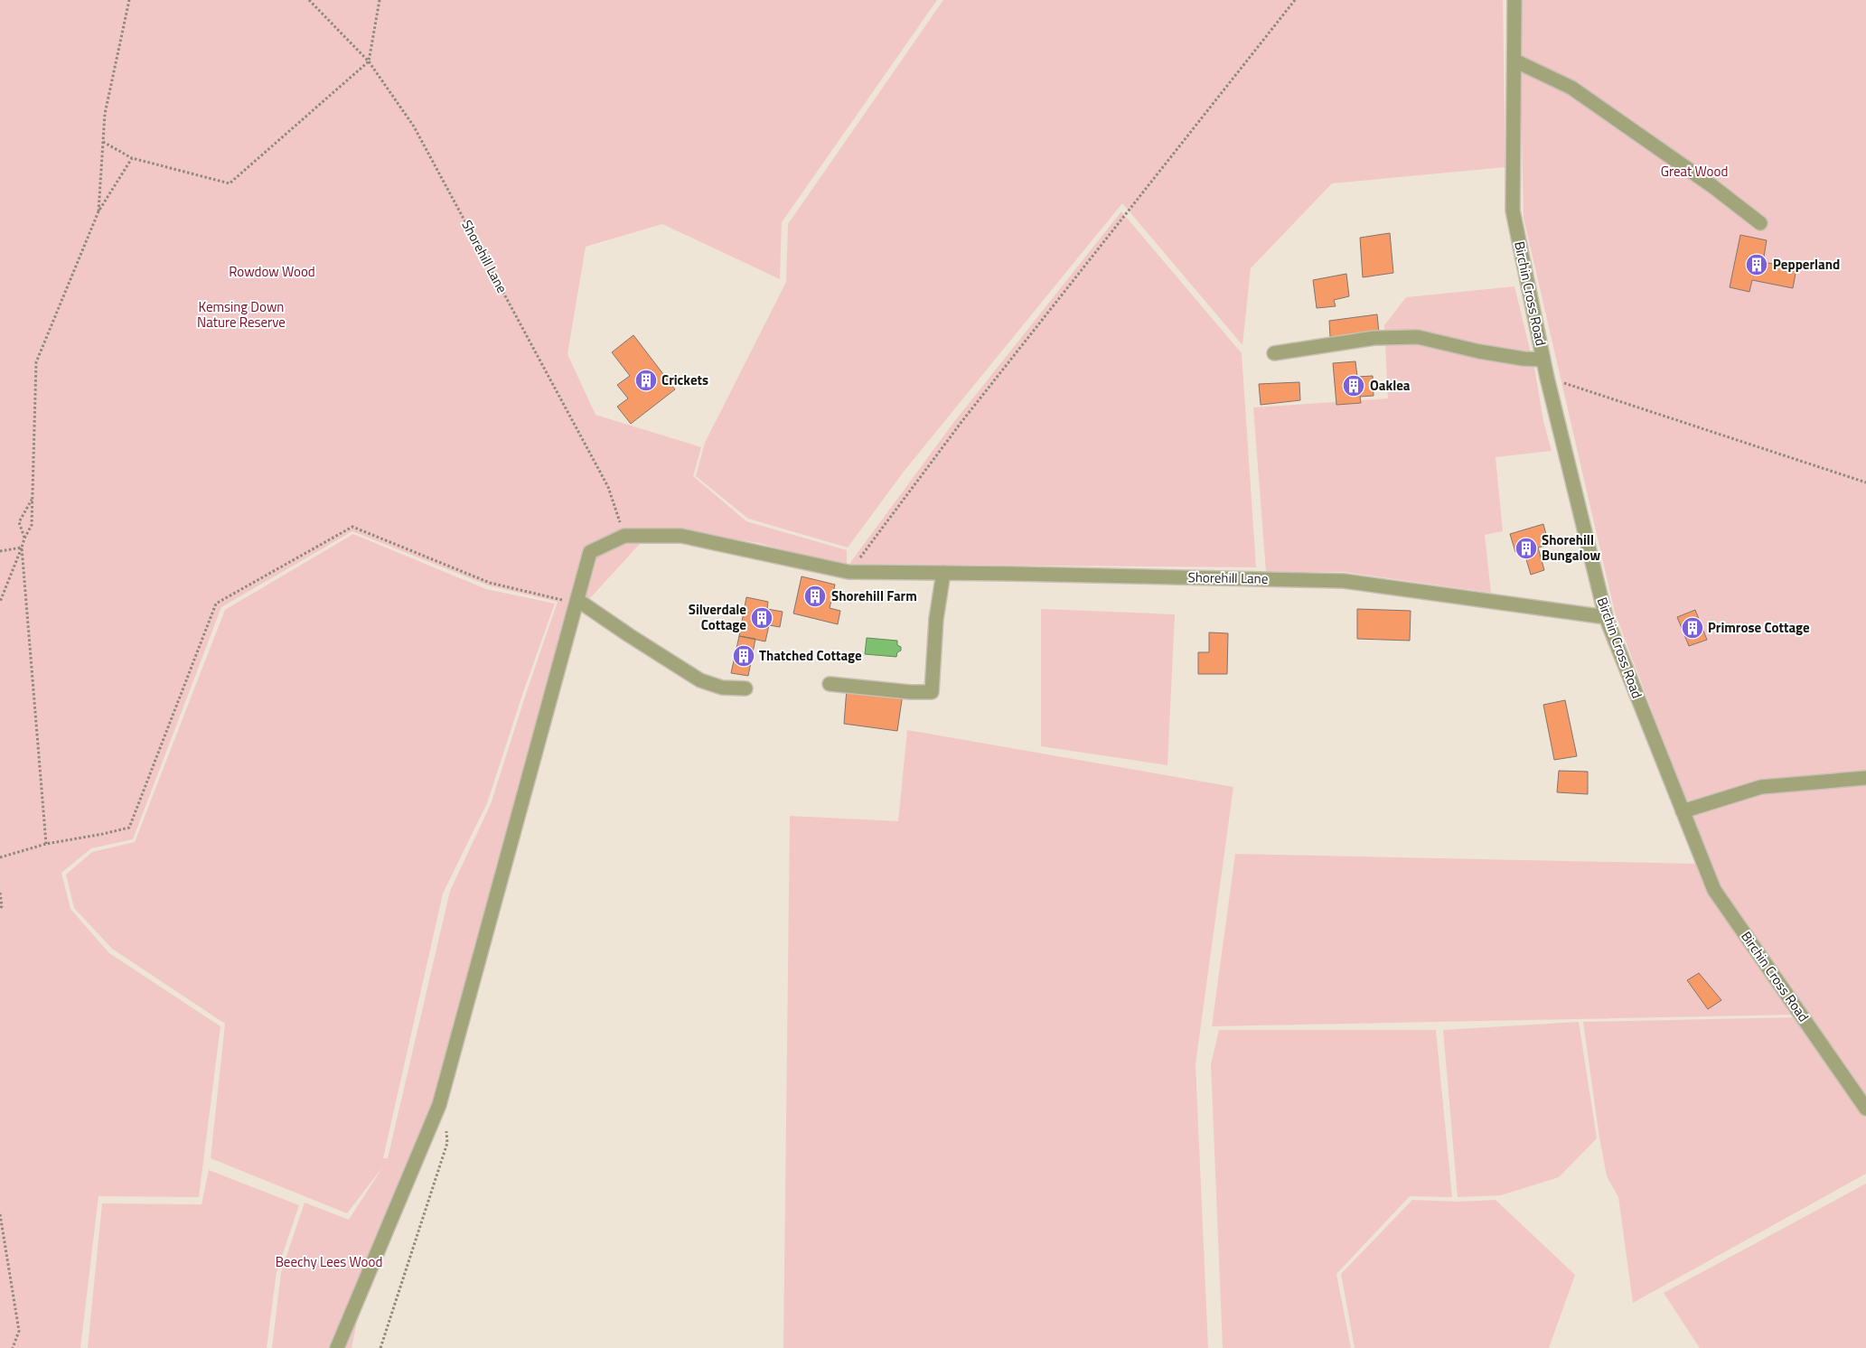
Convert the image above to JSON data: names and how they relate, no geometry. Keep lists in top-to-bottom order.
{
  "streets": {
    "street": ["Shorehill Lane", "Birchin Cross Road"]
  },
  "crossings": [
    ["Shorehill Lane", "Birchin Cross Road"]
  ],
  "parks": [
    "Great Wood",
    "Rowdow Wood",
    "Kemsing Down Nature Reserve",
    "Beechy Lees Wood"
  ],
  "places": {
    "building": [
      "Pepperland",
      "Crickets",
      "Oaklea",
      "Shorehill Bungalow",
      "Shorehill Farm",
      "Silverdale Cottage",
      "Primrose Cottage",
      "Thatched Cottage"
    ]
  }
}
